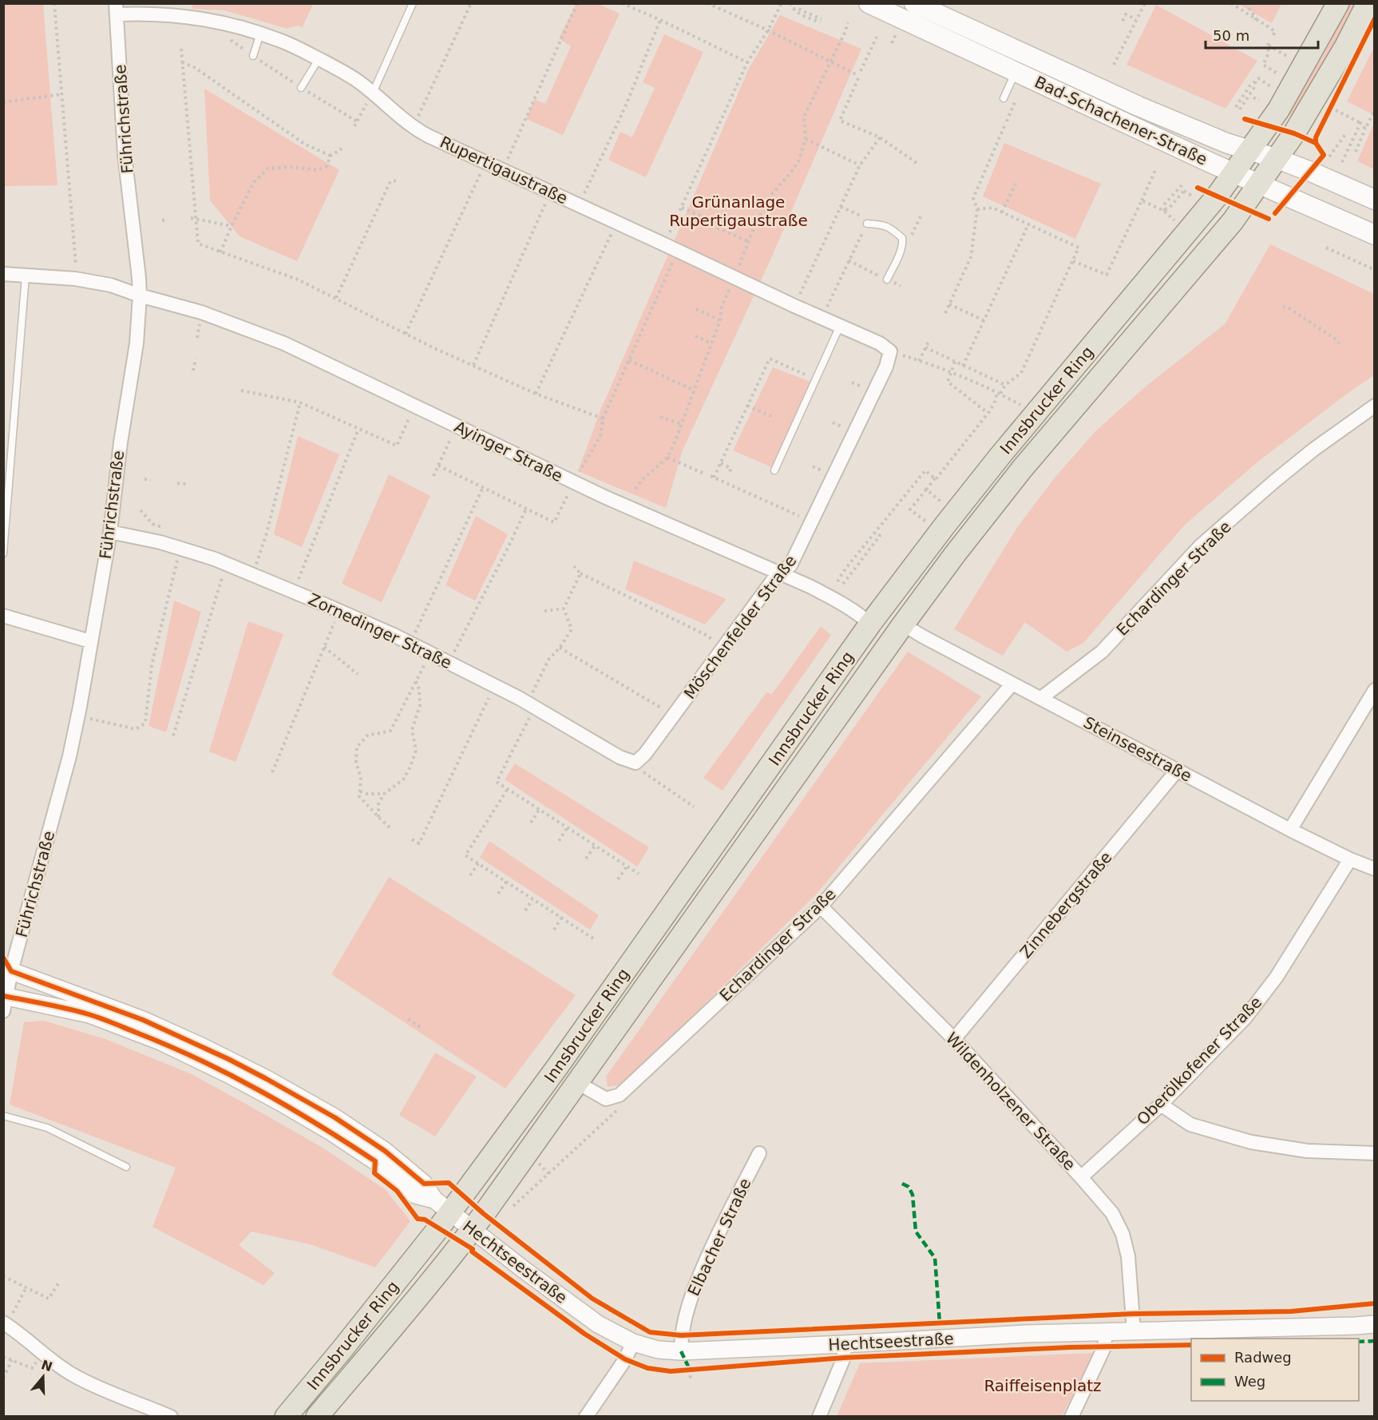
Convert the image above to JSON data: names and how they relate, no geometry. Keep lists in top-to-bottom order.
{
  "streets": {
    "main road": ["Bad-Schachener-Straße", "Innsbrucker Ring"],
    "street": [
      "Führichstraße",
      "Rupertigaustraße",
      "Ayinger Straße",
      "Echardinger Straße",
      "Möschenfelder Straße",
      "Zornedinger Straße",
      "Steinseestraße",
      "Zinnebergstraße",
      "Oberölkofener Straße",
      "Wildenholzener Straße",
      "Elbacher Straße",
      "Hechtseestraße"
    ]
  },
  "crossings": [
    ["Führichstraße", "Rupertigaustraße"],
    ["Führichstraße", "Ayinger Straße"],
    ["Führichstraße", "Zornedinger Straße"],
    ["Bad-Schachener-Straße", "Innsbrucker Ring"],
    ["Rupertigaustraße", "Möschenfelder Straße"],
    ["Innsbrucker Ring", "Ayinger Straße"],
    ["Innsbrucker Ring", "Echardinger Straße"],
    ["Innsbrucker Ring", "Steinseestraße"],
    ["Innsbrucker Ring", "Hechtseestraße"],
    ["Ayinger Straße", "Möschenfelder Straße"],
    ["Echardinger Straße", "Steinseestraße"],
    ["Echardinger Straße", "Wildenholzener Straße"],
    ["Möschenfelder Straße", "Zornedinger Straße"],
    ["Steinseestraße", "Zinnebergstraße"],
    ["Steinseestraße", "Oberölkofener Straße"],
    ["Zinnebergstraße", "Wildenholzener Straße"],
    ["Oberölkofener Straße", "Wildenholzener Straße"],
    ["Wildenholzener Straße", "Hechtseestraße"],
    ["Elbacher Straße", "Hechtseestraße"]
  ],
  "parks": ["Grünanlage Rupertigaustraße", "Raiffeisenplatz"],
  "legend": ["Radweg", "Weg"],
  "scale_bar": "50 m",
  "north": "top"
}
